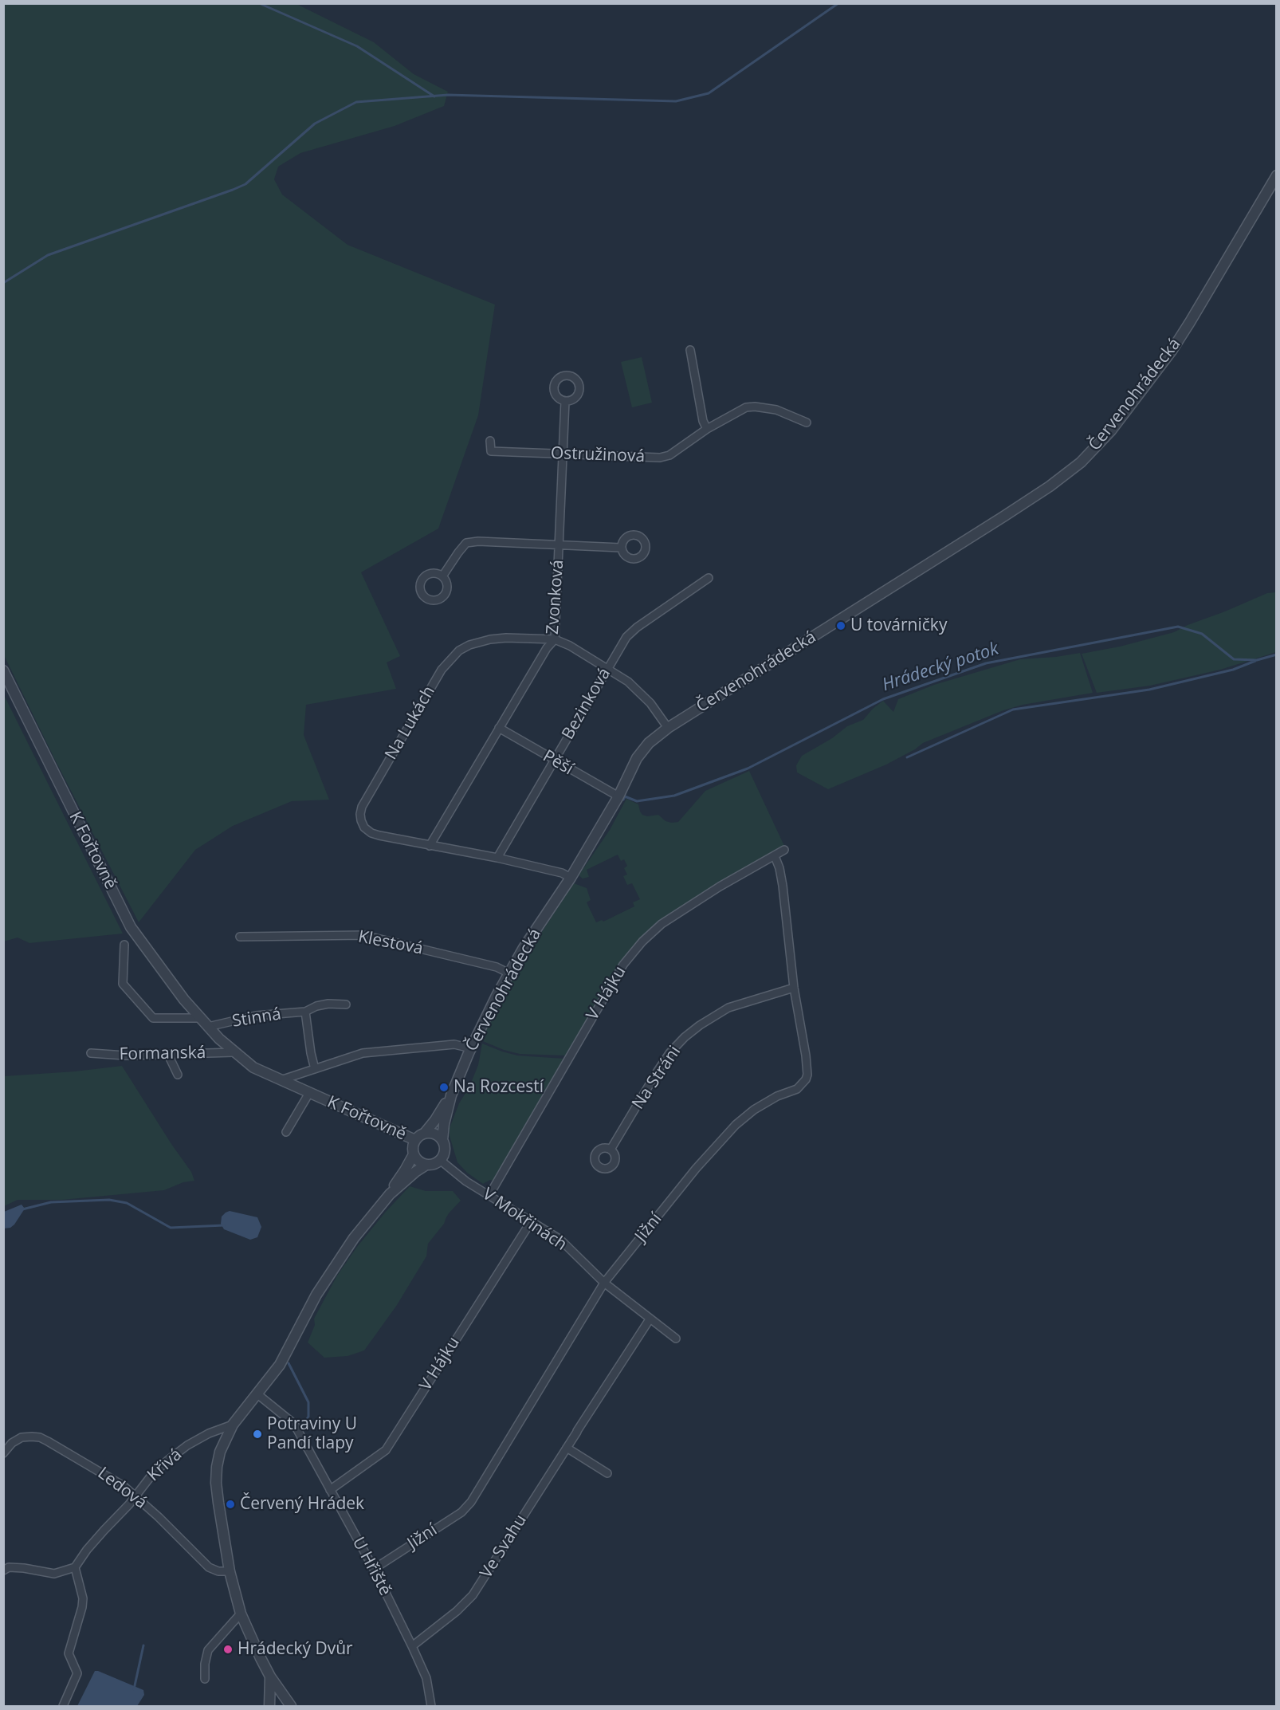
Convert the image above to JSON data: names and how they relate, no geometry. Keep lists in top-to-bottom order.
{
  "streets": {
    "street": [
      "Červenohrádecká",
      "Ostružinová",
      "Zvonková",
      "Bezinková",
      "Na Lukách",
      "Pěší",
      "K Fořtovně",
      "Klestová",
      "V Hájku",
      "Stinná",
      "Formanská",
      "Na Stráni",
      "V Mokřinách",
      "Jižní",
      "Křivá",
      "Ledová",
      "Ve Svahu",
      "U Hřiště"
    ]
  },
  "crossings": [
    ["Červenohrádecká", "Na Lukách"],
    ["Červenohrádecká", "Pěší"],
    ["Červenohrádecká", "K Fořtovně"],
    ["Červenohrádecká", "Klestová"],
    ["Červenohrádecká", "V Mokřinách"],
    ["Ostružinová", "Zvonková"],
    ["Zvonková", "Na Lukách"],
    ["Zvonková", "Pěší"],
    ["Bezinková", "Na Lukách"],
    ["Bezinková", "Pěší"],
    ["K Fořtovně", "Stinná"],
    ["K Fořtovně", "Formanská"],
    ["K Fořtovně", "V Mokřinách"],
    ["V Hájku", "V Mokřinách"],
    ["V Hájku", "Jižní"],
    ["V Hájku", "U Hřiště"],
    ["Na Stráni", "Jižní"],
    ["V Mokřinách", "Jižní"],
    ["V Mokřinách", "Ve Svahu"],
    ["Jižní", "U Hřiště"],
    ["Křivá", "Ledová"],
    ["Ve Svahu", "U Hřiště"]
  ],
  "water": ["Hrádecký potok"],
  "places": [
    "U továrničky",
    "Na Rozcestí",
    "Potraviny U Pandí tlapy",
    "Červený Hrádek",
    "Hrádecký Dvůr"
  ]
}
